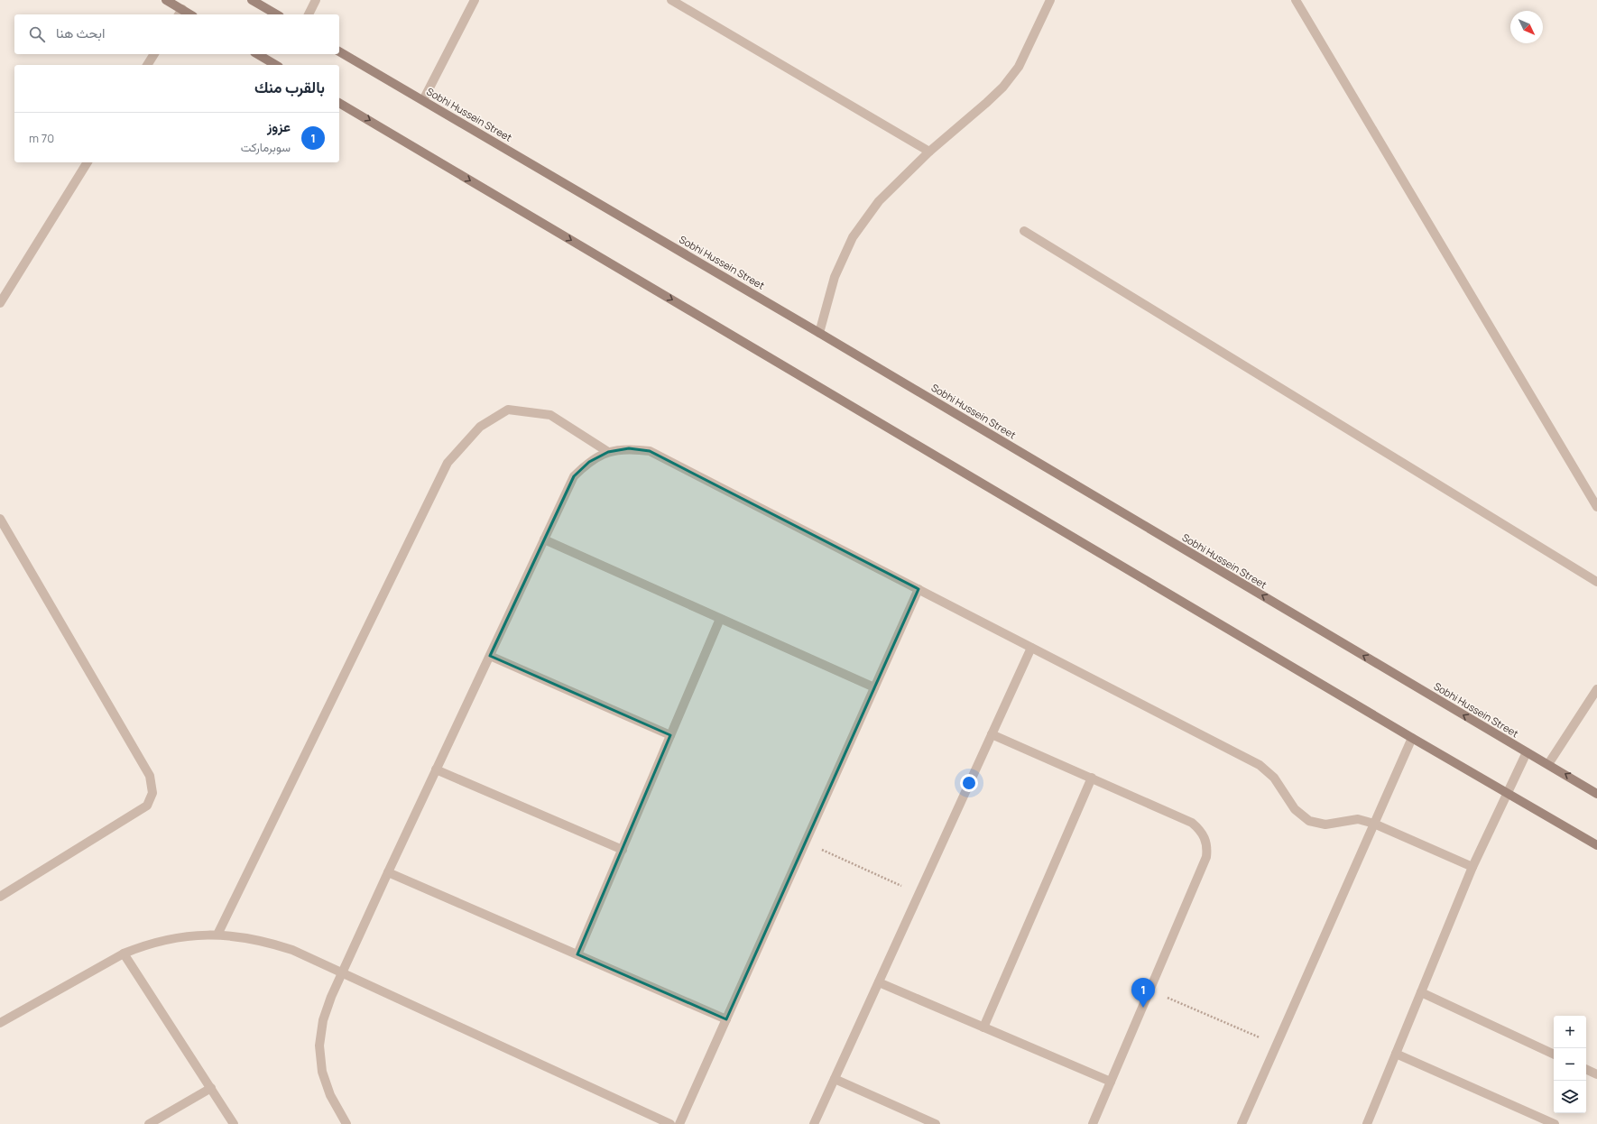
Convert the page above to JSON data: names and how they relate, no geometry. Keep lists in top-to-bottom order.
{
  "streets": {
    "street": ["Sobhi Hussein Street"]
  },
  "north": "bottom right",
  "page": {
    "search": "ابحث هنا",
    "heading": "بالقرب منك",
    "list": [
      {
        "mark": "1",
        "name": "عزوز",
        "note": "سوبرماركت",
        "value": "70 m"
      }
    ],
    "pins": "1",
    "map_buttons": ["+", "−"]
  }
}
